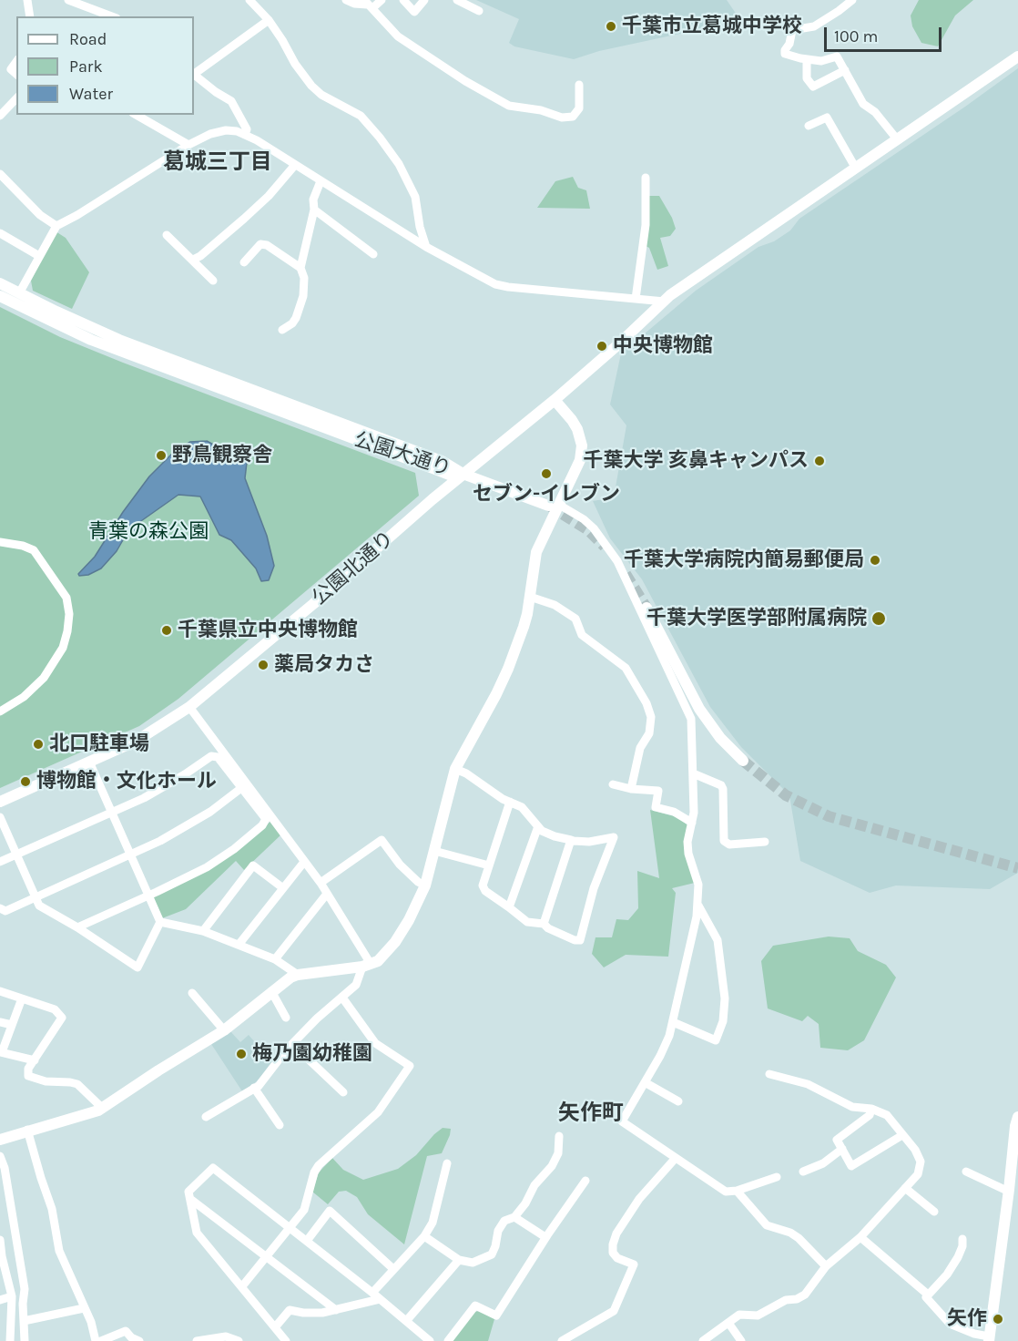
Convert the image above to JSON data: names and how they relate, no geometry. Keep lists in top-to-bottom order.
{
  "streets": {
    "street": ["公園大通り", "公園北通り"]
  },
  "crossings": [
    ["公園大通り", "公園北通り"]
  ],
  "districts": ["葛城三丁目", "矢作町"],
  "parks": ["青葉の森公園"],
  "places": [
    "千葉市立葛城中学校",
    "中央博物館",
    "野鳥観察舎",
    "千葉大学 亥鼻キャンパス",
    "セブン-イレブン",
    "千葉大学病院内簡易郵便局",
    "千葉大学医学部附属病院",
    "千葉県立中央博物館",
    "薬局タカさ",
    "北口駐車場",
    "博物館・文化ホール",
    "梅乃園幼稚園",
    "矢作"
  ],
  "legend": ["Road", "Park", "Water"],
  "scale_bar": "100 m"
}
